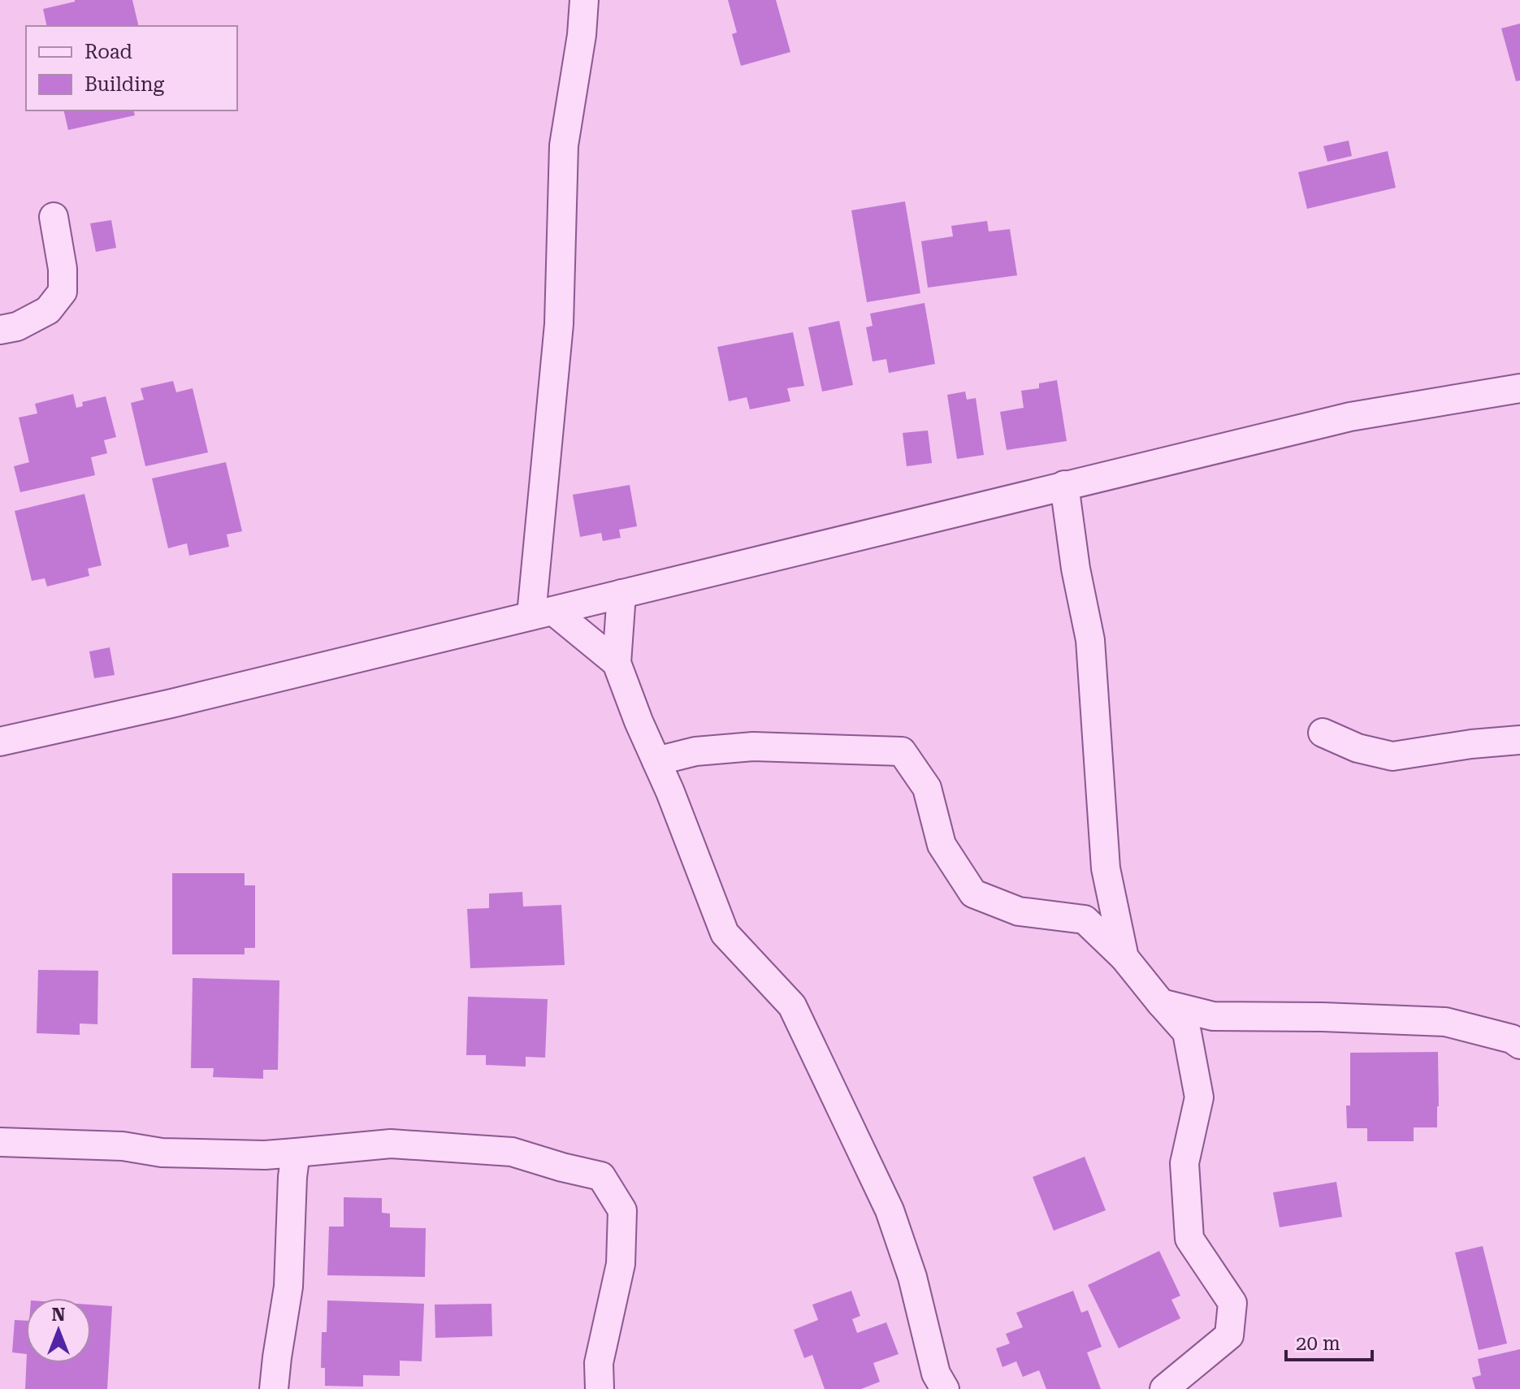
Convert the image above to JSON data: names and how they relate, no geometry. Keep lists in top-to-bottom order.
{
  "legend": ["Road", "Building"],
  "scale_bar": "20 m",
  "north": "top"
}
